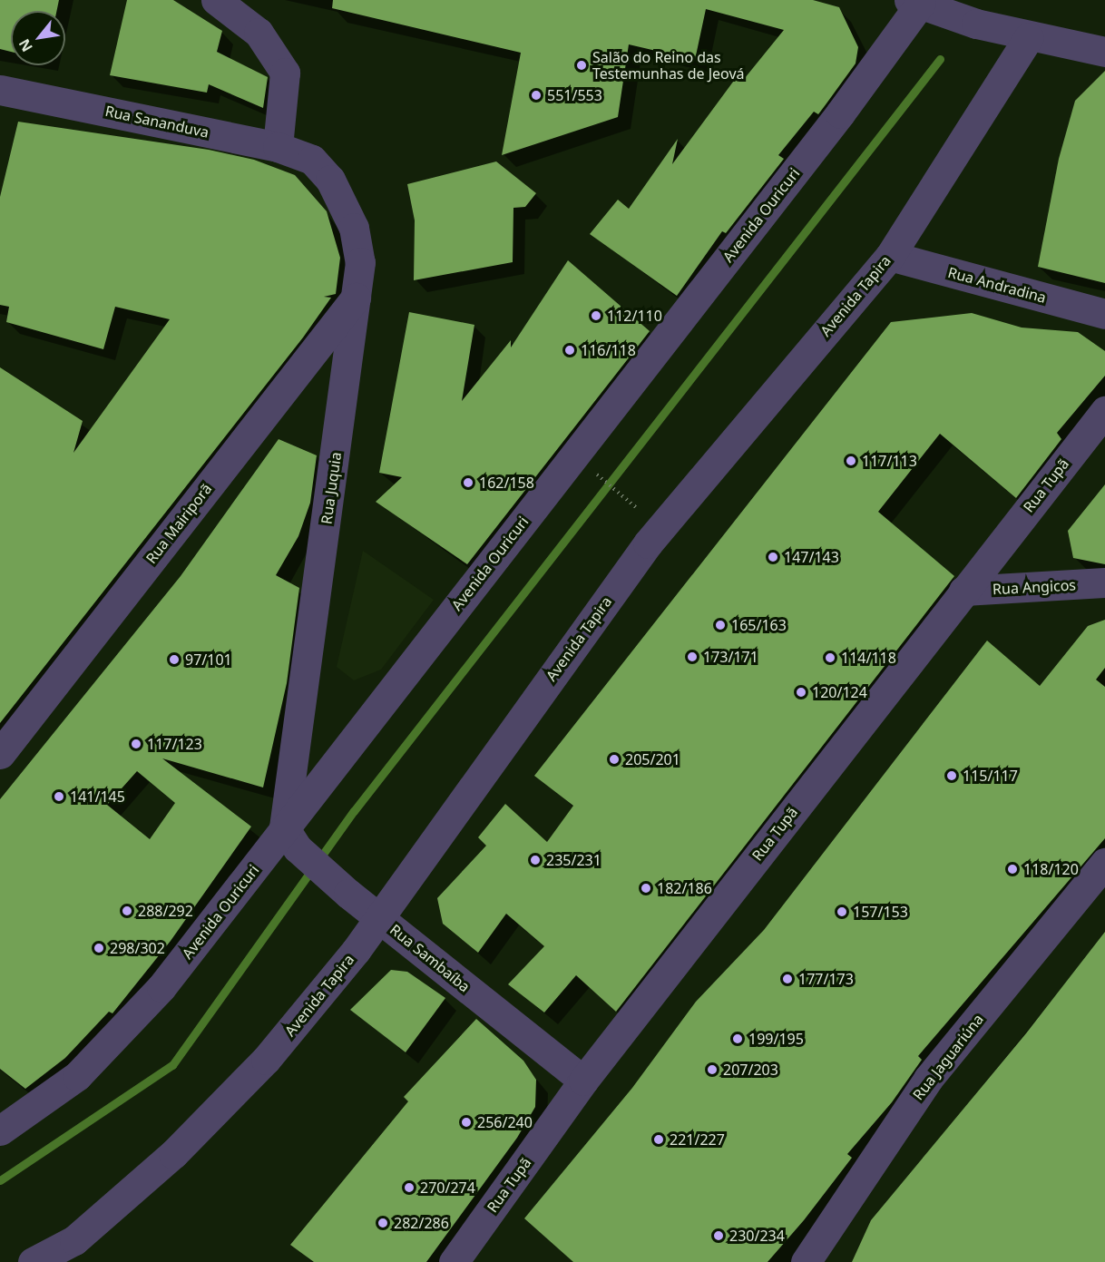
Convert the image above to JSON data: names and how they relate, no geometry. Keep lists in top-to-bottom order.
{
  "streets": {
    "street": [
      "Rua Sananduva",
      "Avenida Ouricuri",
      "Rua Andradina",
      "Avenida Tapira",
      "Rua Tupã",
      "Rua Juquia",
      "Rua Mairiporã",
      "Rua Angicos",
      "Rua Sambaíba",
      "Rua Jaguariúna"
    ]
  },
  "crossings": [
    ["Rua Sananduva", "Rua Juquia"],
    ["Avenida Ouricuri", "Rua Juquia"],
    ["Avenida Ouricuri", "Rua Sambaíba"],
    ["Rua Andradina", "Avenida Tapira"],
    ["Avenida Tapira", "Rua Sambaíba"],
    ["Rua Tupã", "Rua Angicos"],
    ["Rua Tupã", "Rua Sambaíba"],
    ["Rua Juquia", "Rua Mairiporã"],
    ["Rua Juquia", "Rua Sambaíba"]
  ],
  "places": [
    "Salão do Reino das Testemunhas de Jeová",
    "551/553",
    "112/110",
    "116/118",
    "117/113",
    "162/158",
    "147/143",
    "165/163",
    "173/171",
    "114/118",
    "97/101",
    "120/124",
    "117/123",
    "205/201",
    "115/117",
    "141/145",
    "235/231",
    "118/120",
    "182/186",
    "288/292",
    "157/153",
    "298/302",
    "177/173",
    "199/195",
    "207/203",
    "256/240",
    "221/227",
    "270/274",
    "282/286",
    "230/234"
  ],
  "north": "bottom left"
}
